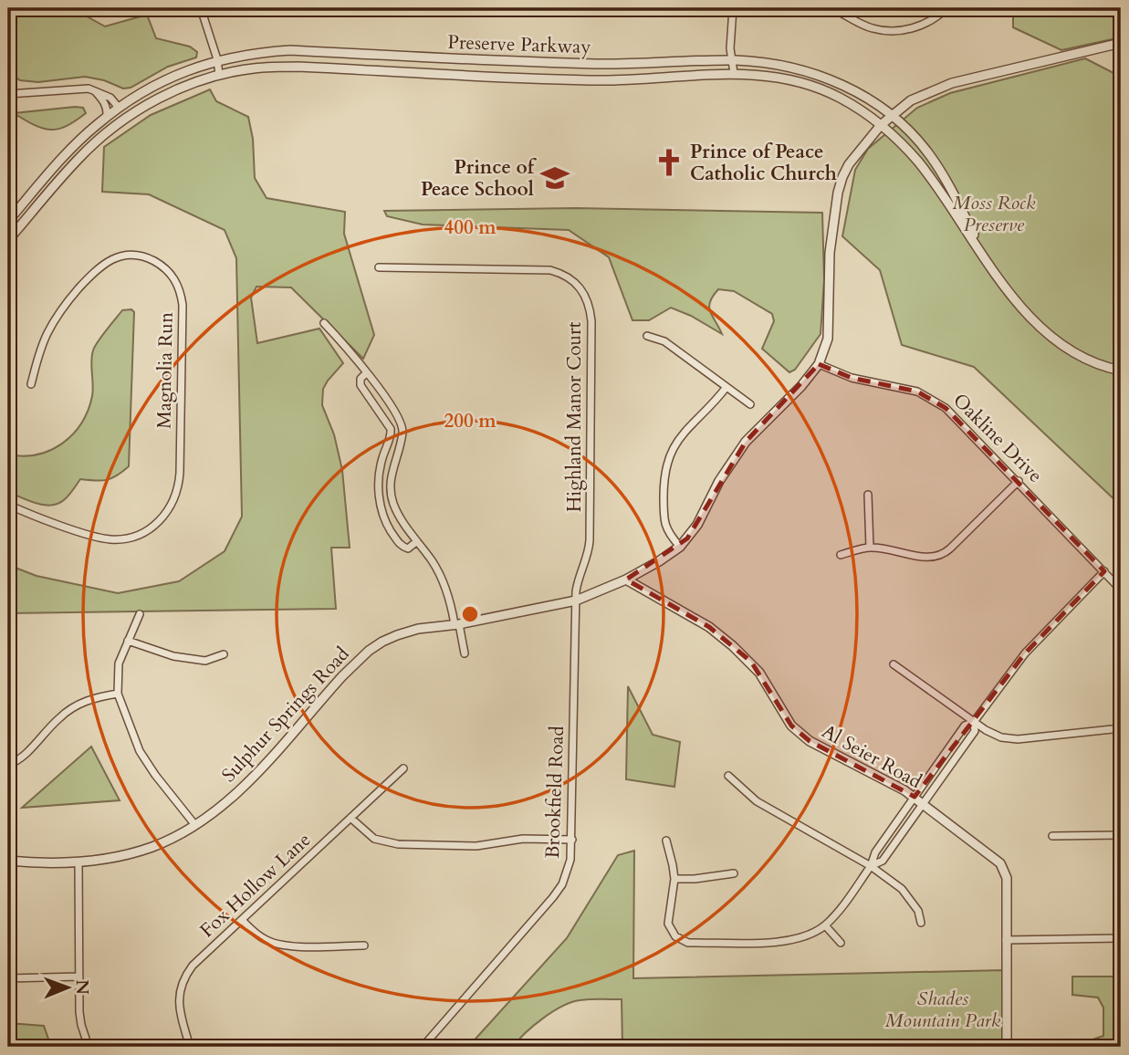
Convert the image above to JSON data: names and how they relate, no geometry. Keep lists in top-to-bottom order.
{
  "streets": {
    "street": [
      "Preserve Parkway",
      "Magnolia Run",
      "Highland Manor Court",
      "Oakline Drive",
      "Sulphur Springs Road",
      "Al Seier Road",
      "Brookfield Road",
      "Fox Hollow Lane"
    ]
  },
  "crossings": [
    ["Preserve Parkway", "Sulphur Springs Road"],
    ["Highland Manor Court", "Sulphur Springs Road"],
    ["Highland Manor Court", "Brookfield Road"],
    ["Oakline Drive", "Sulphur Springs Road"],
    ["Sulphur Springs Road", "Al Seier Road"],
    ["Sulphur Springs Road", "Brookfield Road"]
  ],
  "parks": ["Moss Rock Preserve", "Shades Mountain Park"],
  "places": {
    "church": ["Prince of Peace Catholic Church"],
    "school or university": ["Prince of Peace School"]
  },
  "north": "right",
  "rings": ["400 m", "200 m"]
}
